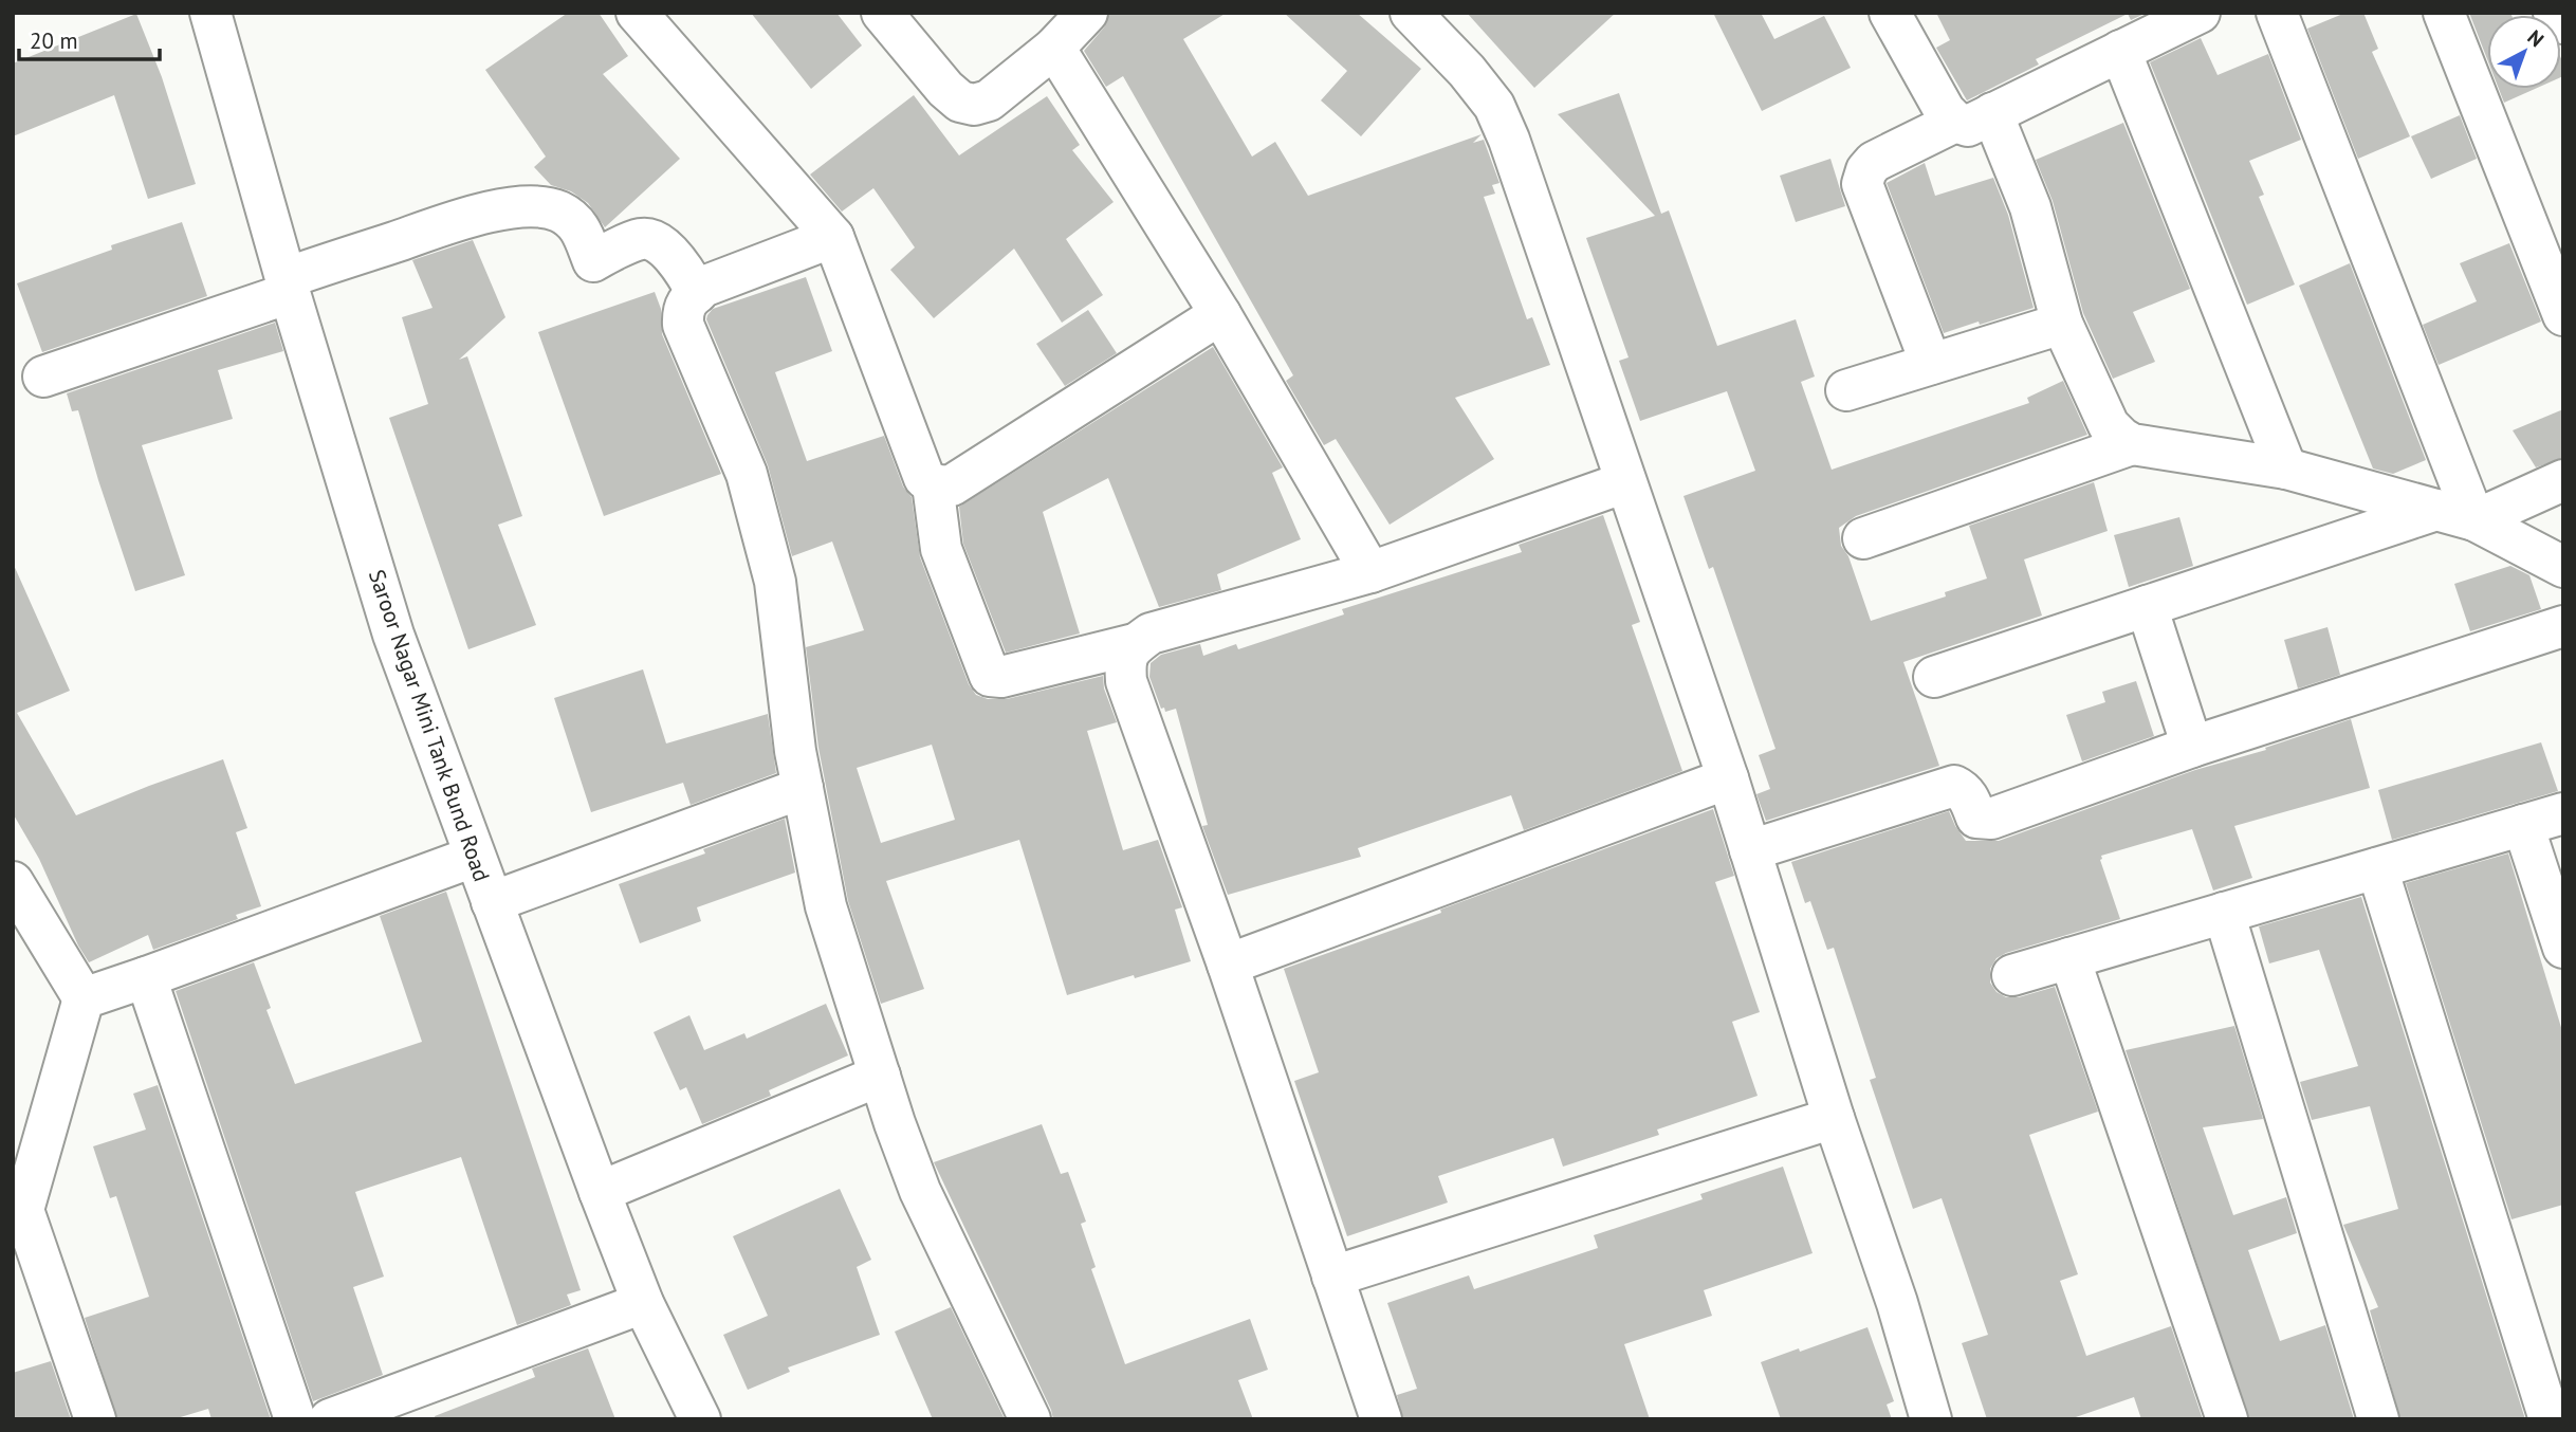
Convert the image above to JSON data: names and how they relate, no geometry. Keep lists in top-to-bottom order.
{
  "streets": {
    "street": ["Saroor Nagar Mini Tank Bund Road"]
  },
  "scale_bar": "20 m",
  "north": "top right"
}
